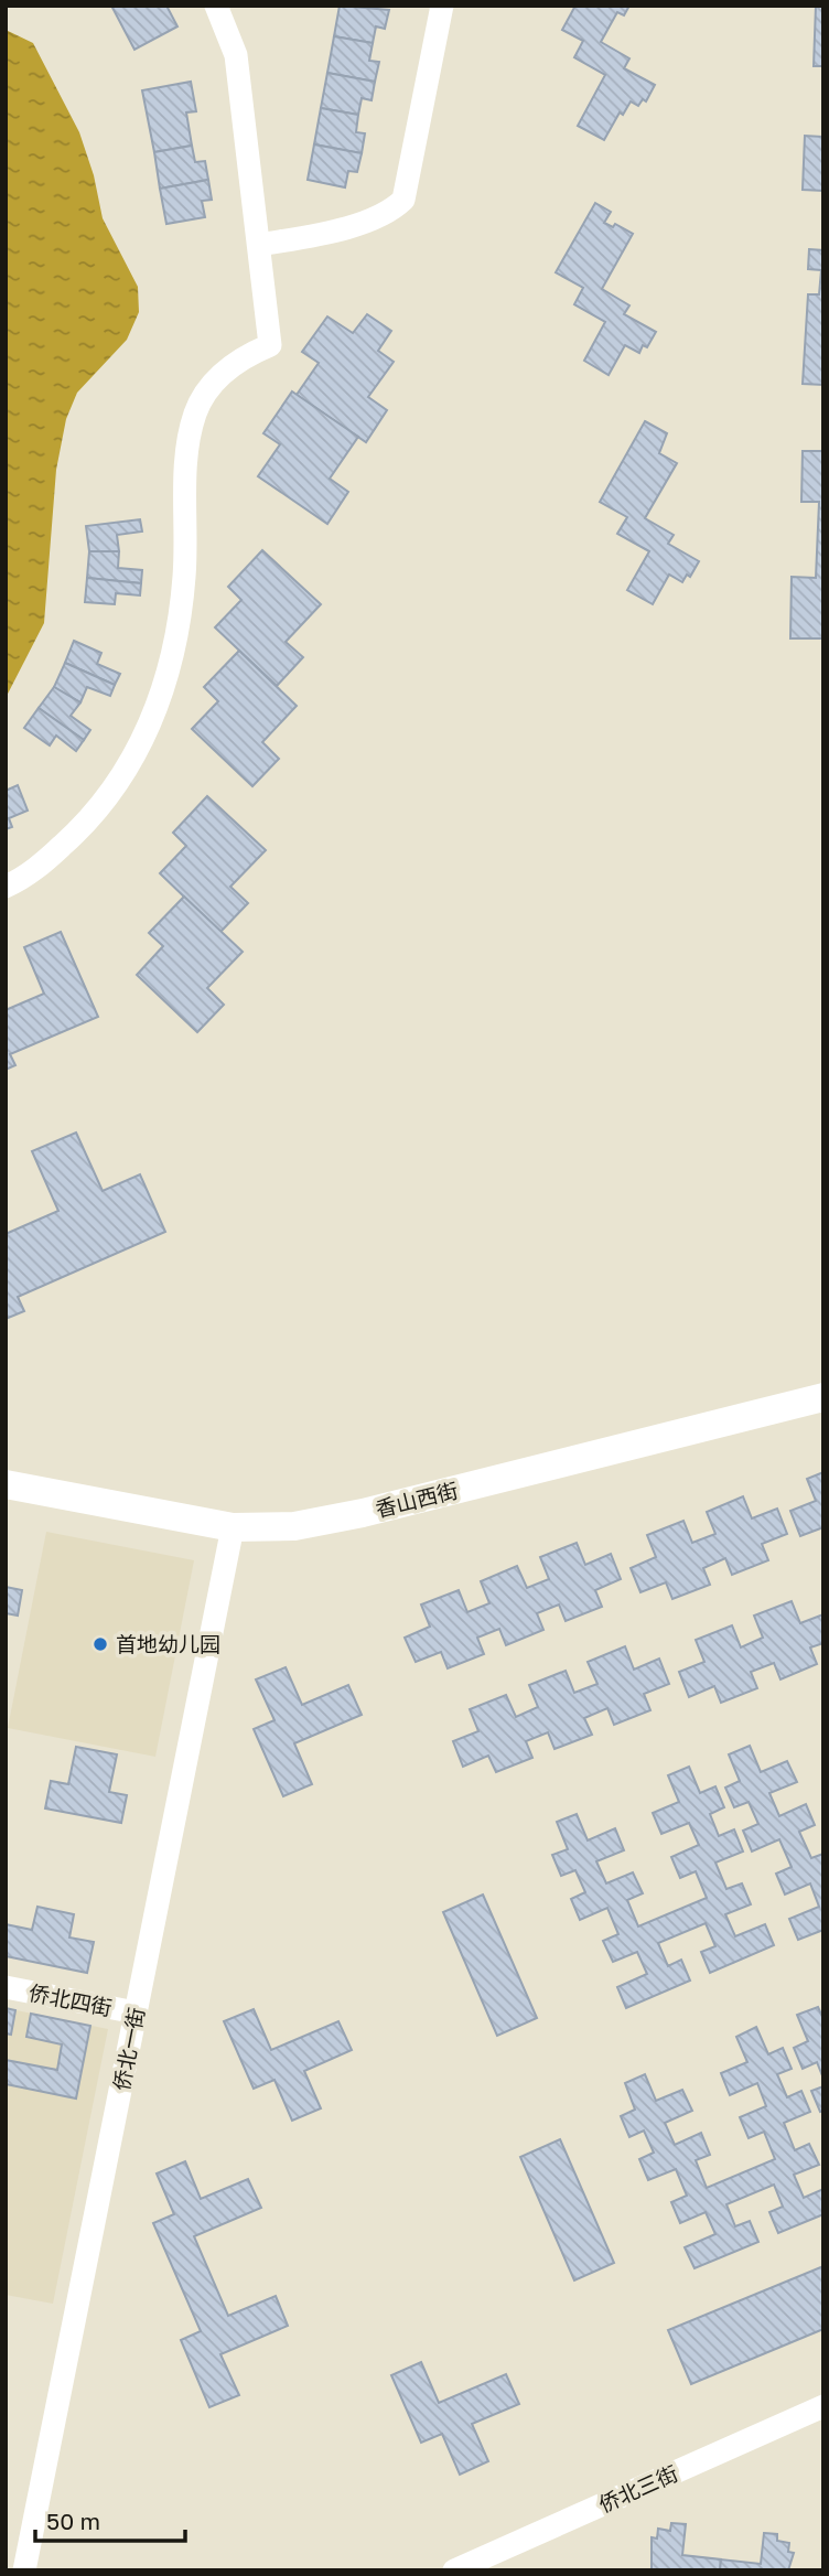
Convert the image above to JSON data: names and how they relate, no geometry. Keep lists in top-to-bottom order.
{
  "streets": {
    "street": [
      "香山西街",
      "侨北四街",
      "侨北一街",
      "侨北三街"
    ]
  },
  "crossings": [
    ["香山西街", "侨北一街"],
    ["侨北四街", "侨北一街"]
  ],
  "places": ["首地幼儿园"],
  "scale_bar": "50 m"
}
